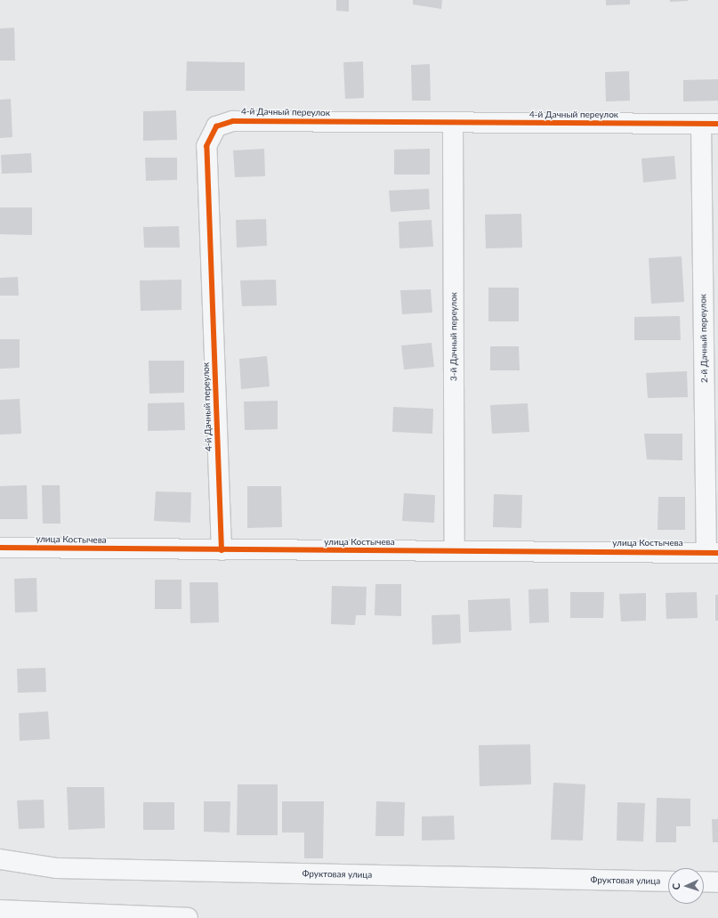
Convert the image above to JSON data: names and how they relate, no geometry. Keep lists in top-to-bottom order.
{
  "streets": {
    "street": [
      "4-й Дачный переулок",
      "3-й Дачный переулок",
      "2-й Дачный переулок",
      "улица Костычева",
      "Фруктовая улица"
    ]
  },
  "crossings": [
    ["4-й Дачный переулок", "3-й Дачный переулок"],
    ["4-й Дачный переулок", "2-й Дачный переулок"],
    ["4-й Дачный переулок", "улица Костычева"],
    ["3-й Дачный переулок", "улица Костычева"],
    ["2-й Дачный переулок", "улица Костычева"]
  ],
  "north": "left"
}
